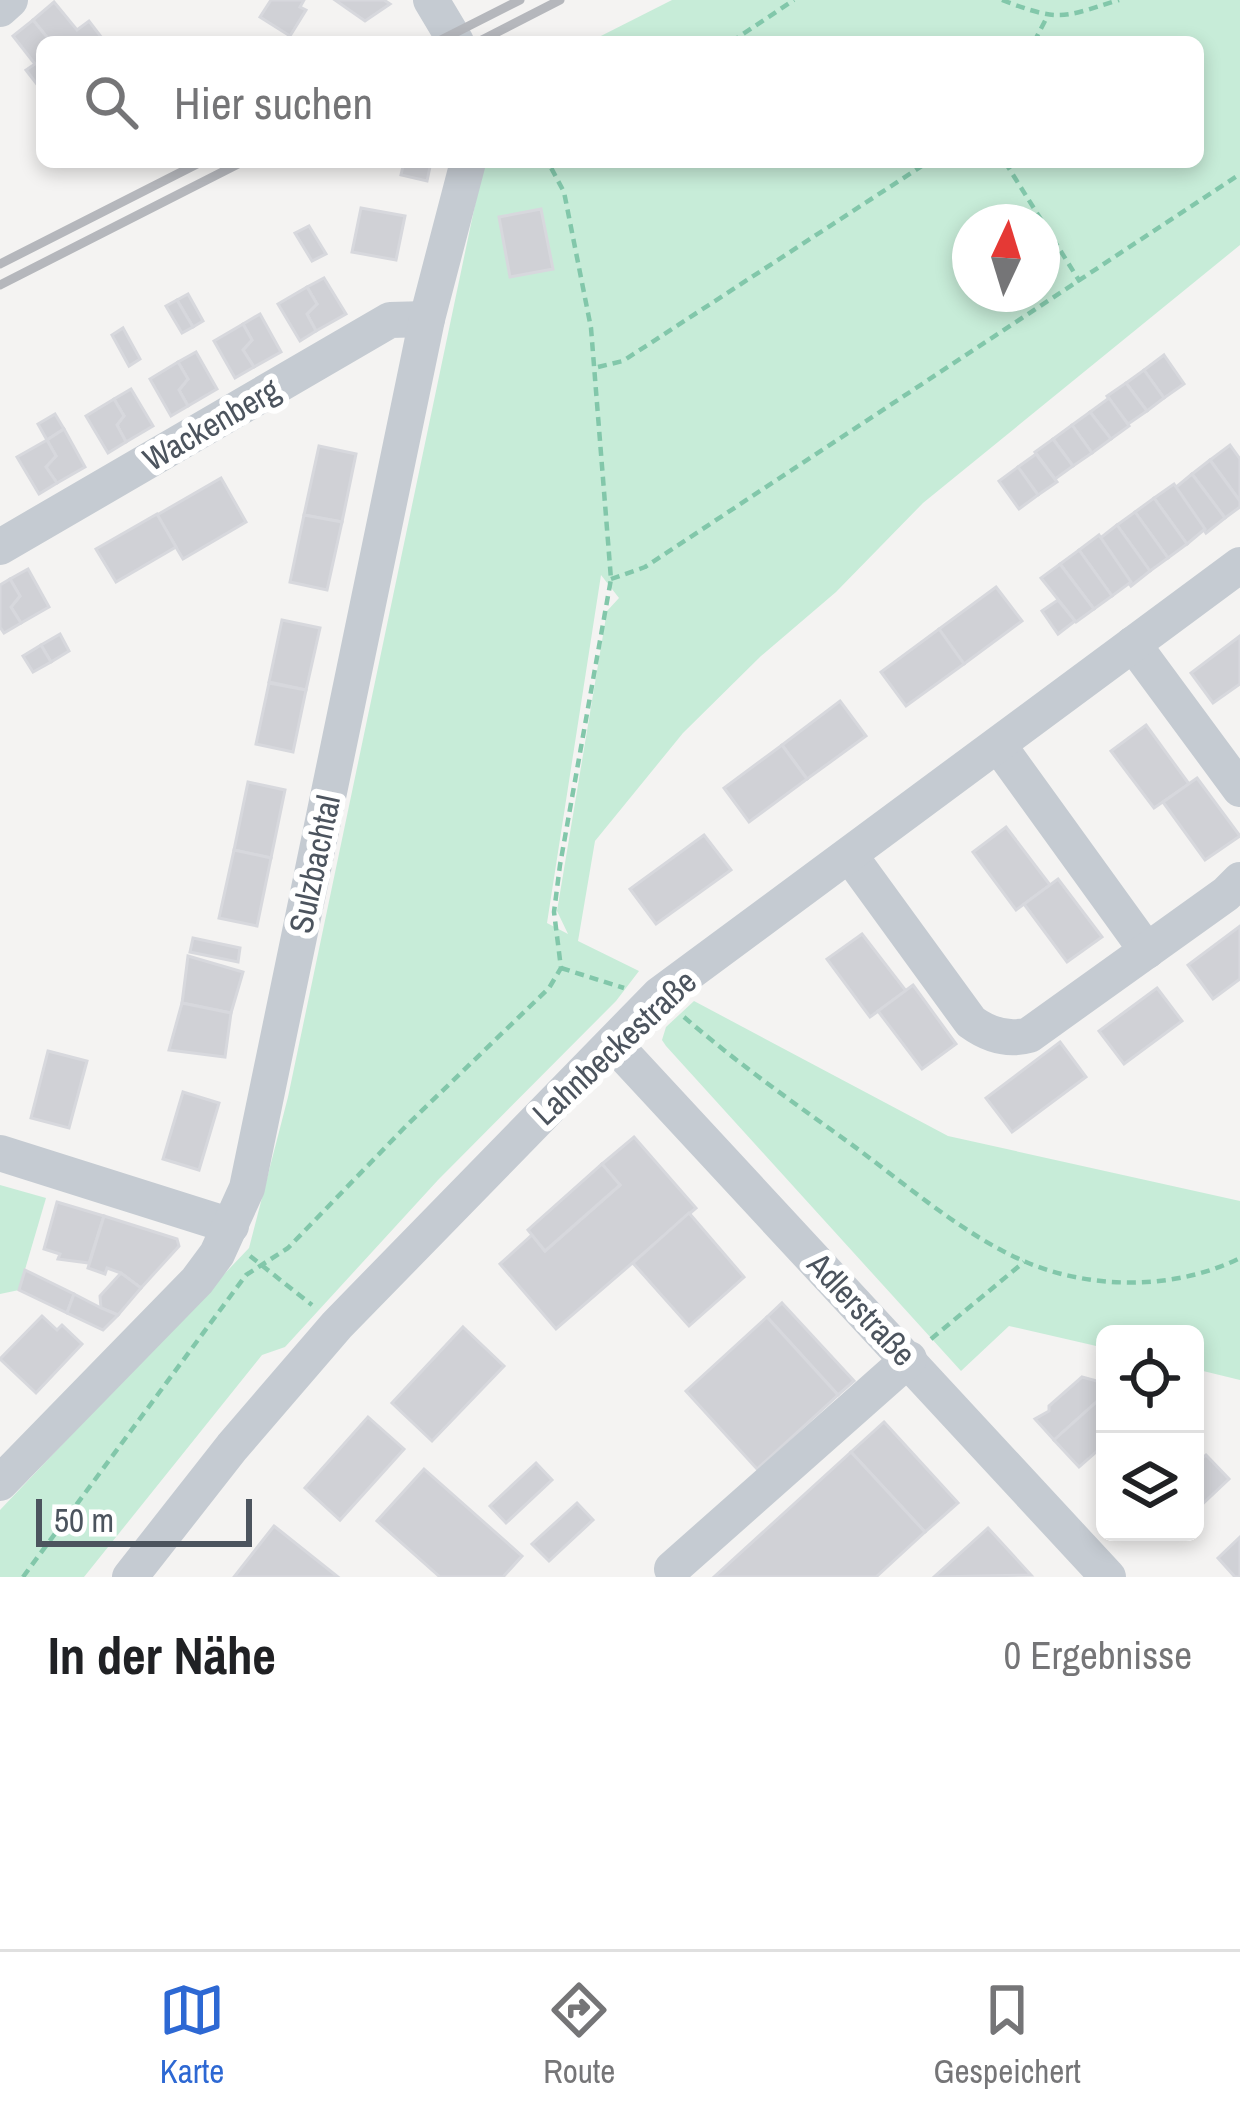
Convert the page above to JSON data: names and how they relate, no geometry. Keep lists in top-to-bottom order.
{
  "streets": {
    "street": [
      "Wackenberg",
      "Sulzbachtal",
      "Lahnbeckestraße",
      "Adlerstraße"
    ]
  },
  "crossings": [
    ["Wackenberg", "Sulzbachtal"],
    ["Lahnbeckestraße", "Adlerstraße"]
  ],
  "scale_bar": "50 m",
  "north": "top",
  "page": {
    "search": "Hier suchen",
    "scale": "50 m",
    "heading": ["In der Nähe", "0 Ergebnisse"],
    "nav": ["Karte", "Route", "Gespeichert"]
  }
}
